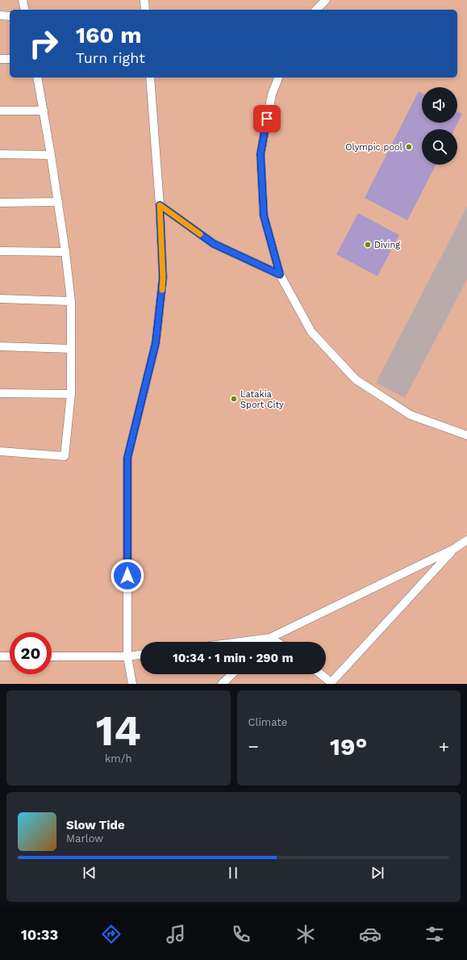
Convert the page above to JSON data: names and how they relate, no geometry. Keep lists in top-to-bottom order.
{
  "places": ["Olympic pool", "Diving", "Latakia Sport City"],
  "page": {
    "turn": ["160 m", "Turn right"],
    "limit": "20",
    "trip": "10:34 · 1 min · 290 m",
    "tile": [
      ["14", "km/h"],
      "Climate"
    ],
    "heat": ["−", "19°", "+"],
    "song": ["Slow Tide", "Marlow"],
    "tabs": "10:33"
  }
}
